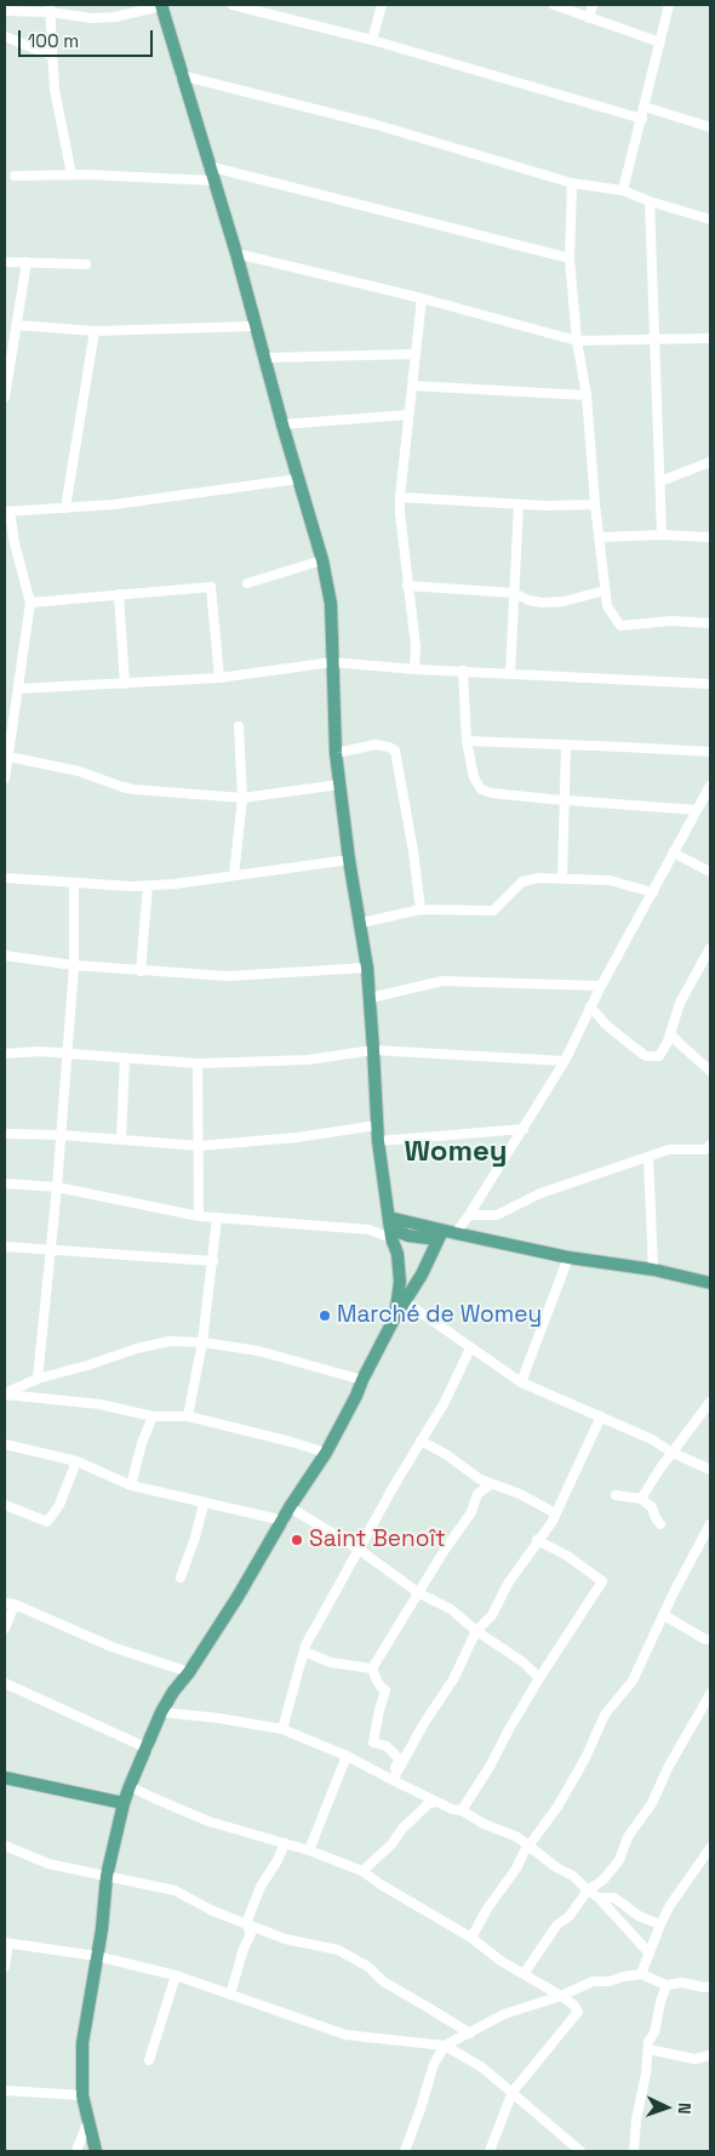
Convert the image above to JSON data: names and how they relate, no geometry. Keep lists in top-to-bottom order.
{
  "districts": ["Womey"],
  "places": ["Marché de Womey", "Saint Benoît"],
  "scale_bar": "100 m",
  "north": "right"
}
